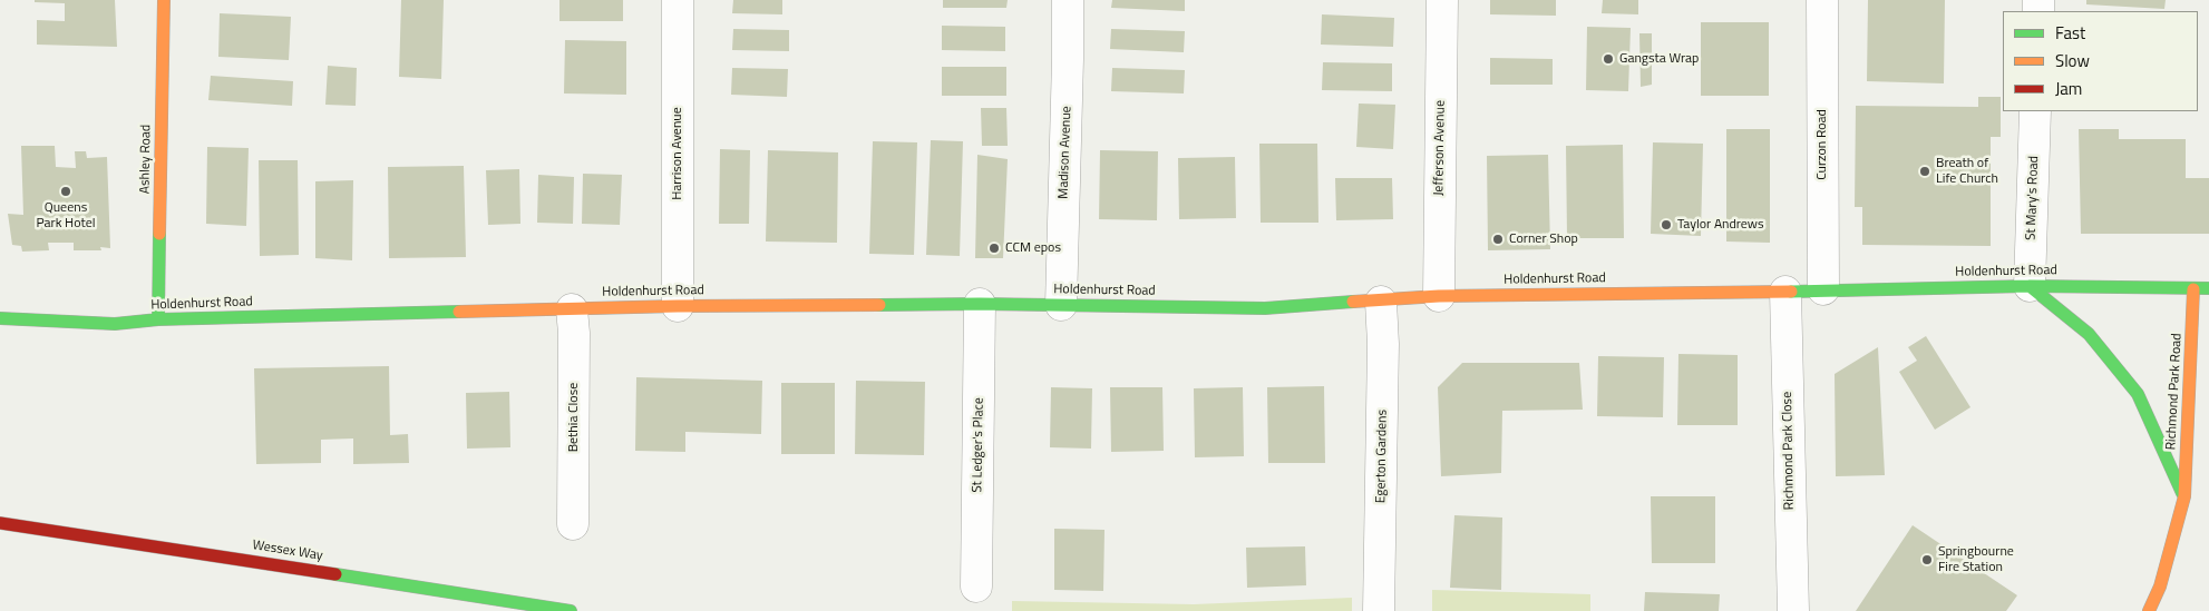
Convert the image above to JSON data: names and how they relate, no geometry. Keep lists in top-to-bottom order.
{
  "streets": {
    "main road": [
      "Ashley Road",
      "Holdenhurst Road",
      "Richmond Park Road",
      "Wessex Way"
    ],
    "street": [
      "Curzon Road",
      "Jefferson Avenue",
      "Madison Avenue",
      "Harrison Avenue",
      "St Mary's Road",
      "Bethia Close",
      "St Ledger's Place",
      "Richmond Park Close",
      "Egerton Gardens"
    ]
  },
  "crossings": [
    ["Curzon Road", "Holdenhurst Road"],
    ["Jefferson Avenue", "Holdenhurst Road"],
    ["Madison Avenue", "Holdenhurst Road"],
    ["Harrison Avenue", "Holdenhurst Road"],
    ["Ashley Road", "Holdenhurst Road"],
    ["St Mary's Road", "Holdenhurst Road"],
    ["Holdenhurst Road", "Richmond Park Road"],
    ["Holdenhurst Road", "Bethia Close"],
    ["Holdenhurst Road", "St Ledger's Place"],
    ["Holdenhurst Road", "Richmond Park Close"],
    ["Holdenhurst Road", "Egerton Gardens"]
  ],
  "places": [
    "Gangsta Wrap",
    "Breath of Life Church",
    "Queens Park Hotel",
    "Taylor Andrews",
    "Corner Shop",
    "CCM epos",
    "Springbourne Fire Station"
  ],
  "legend": ["Fast", "Slow", "Jam"]
}
